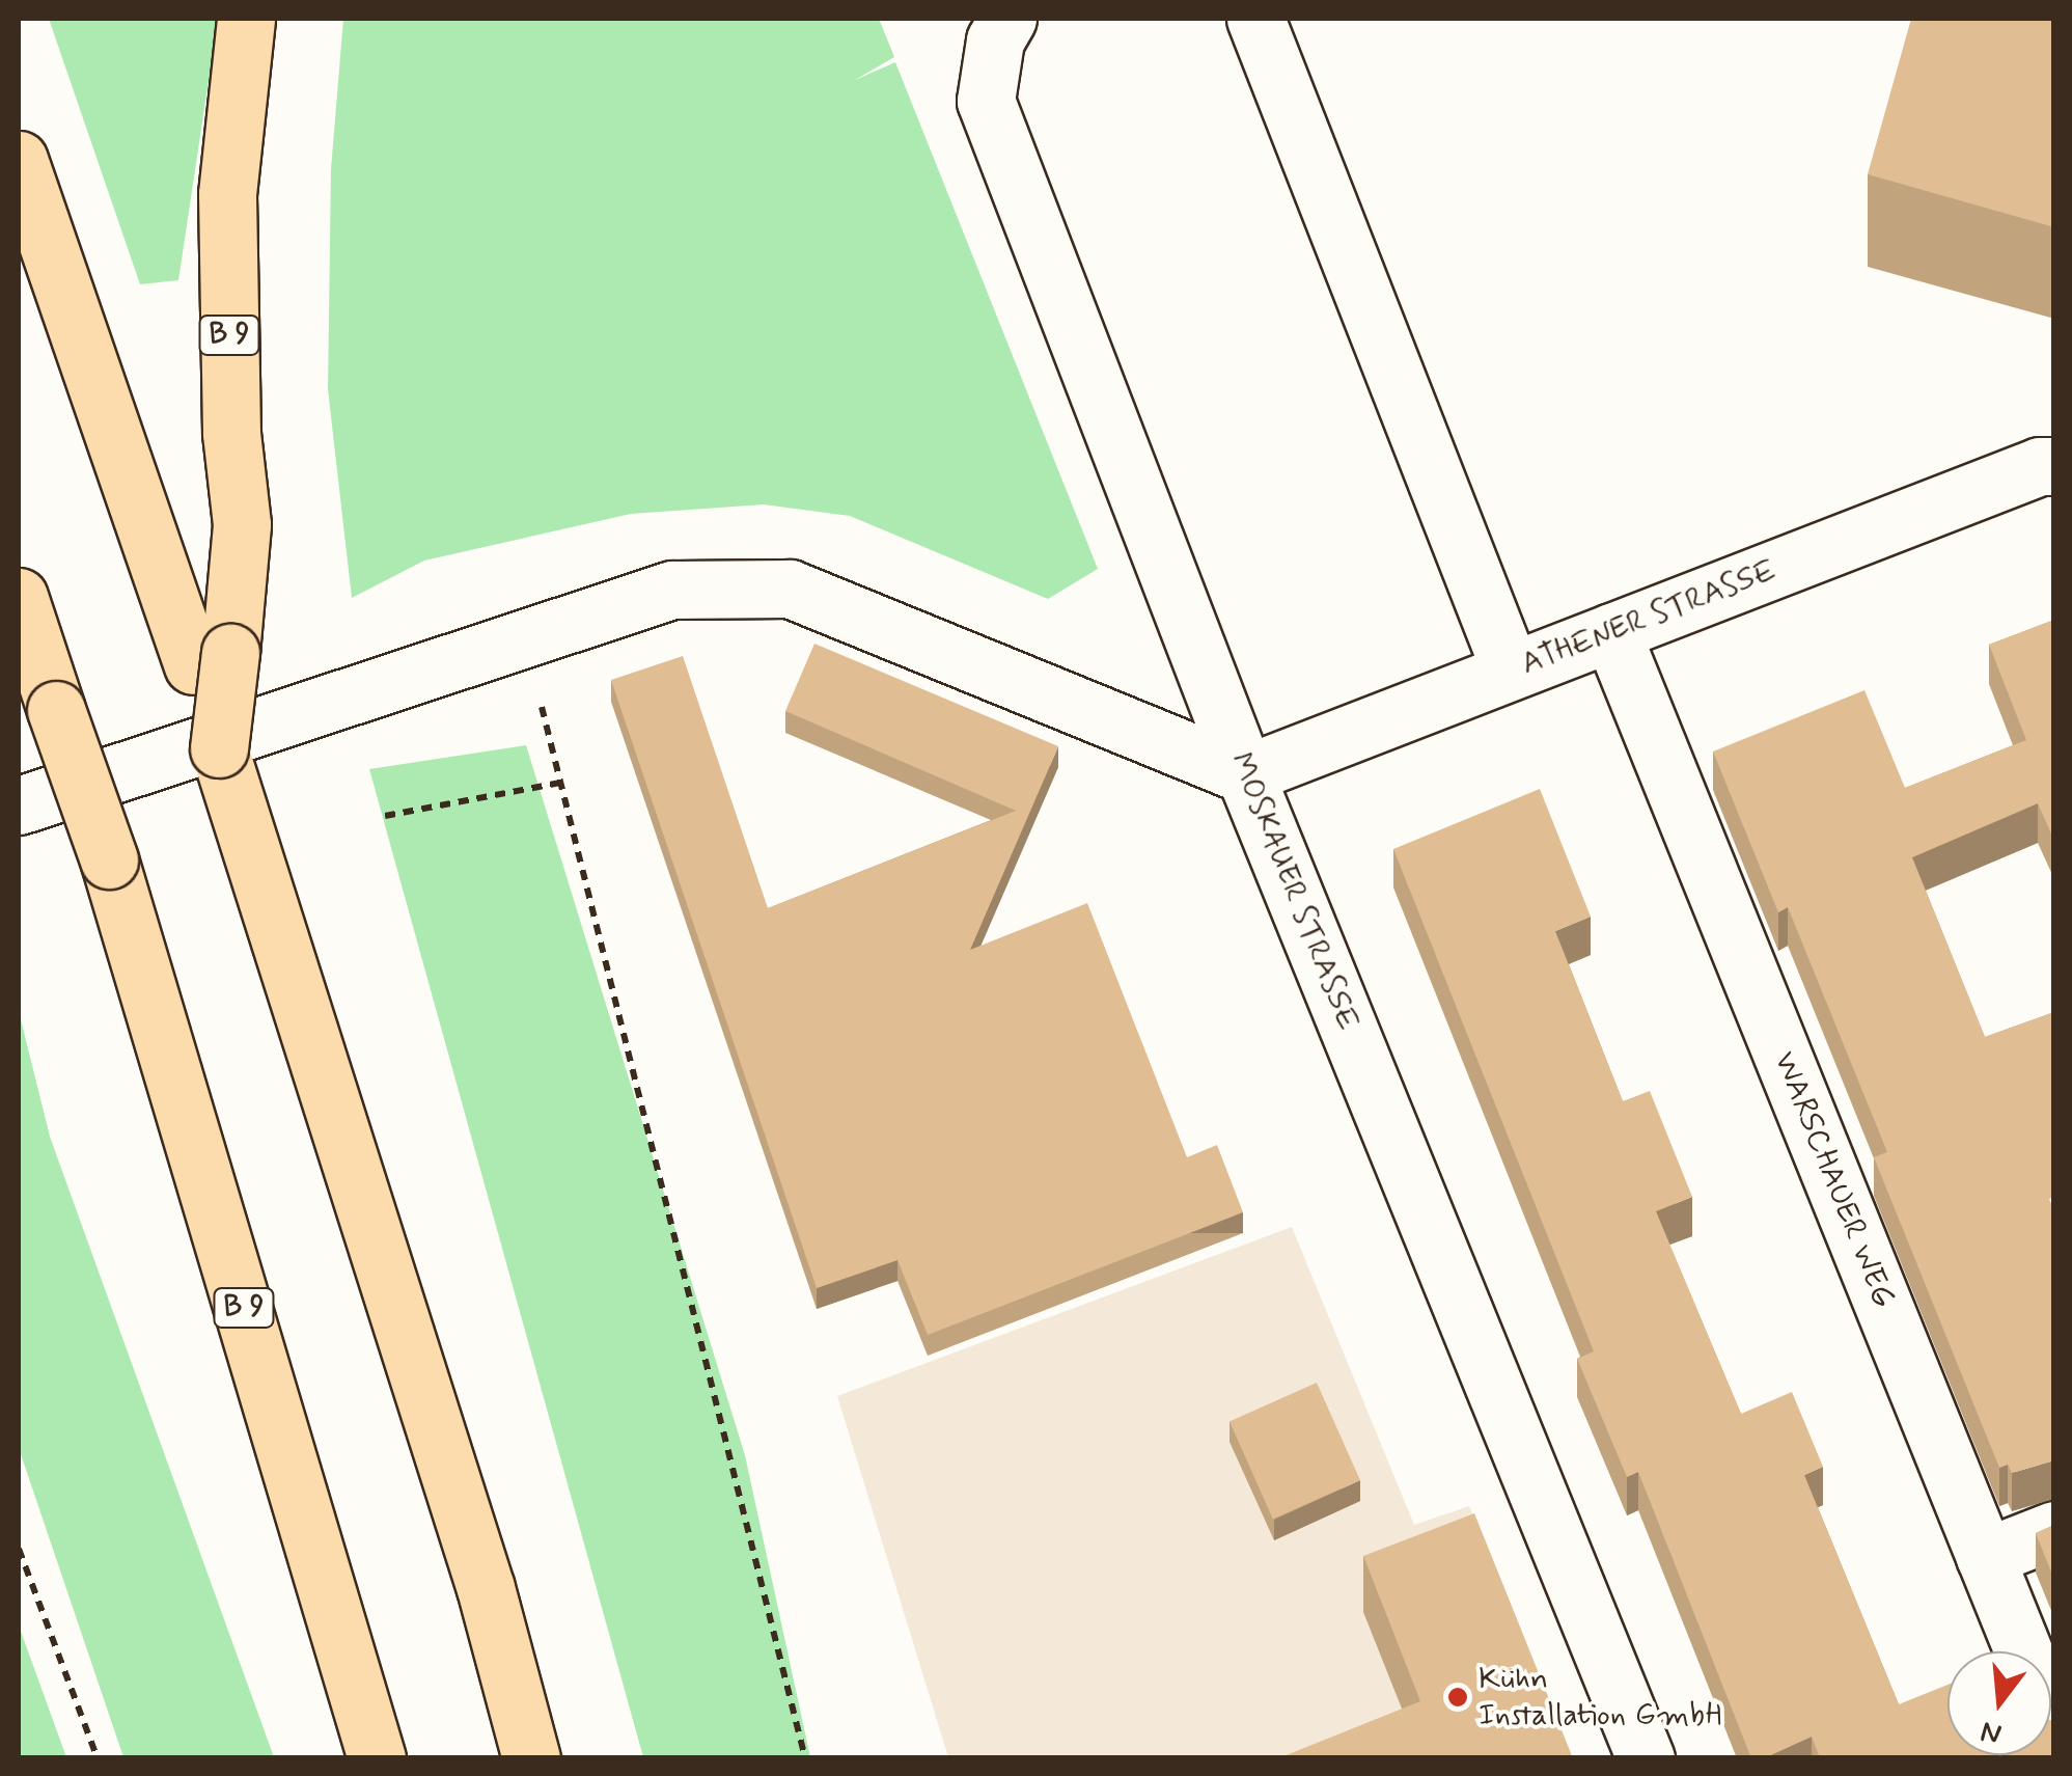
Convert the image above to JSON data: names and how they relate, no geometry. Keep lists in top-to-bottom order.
{
  "streets": {
    "highway": ["B 9"],
    "street": ["ATHENER STRASSE", "MOSKAUER STRASSE", "WARSCHAUER WEG"]
  },
  "crossings": [
    ["ATHENER STRASSE", "MOSKAUER STRASSE"],
    ["ATHENER STRASSE", "WARSCHAUER WEG"]
  ],
  "places": ["Kühn Installation GmbH"],
  "north": "bottom"
}
